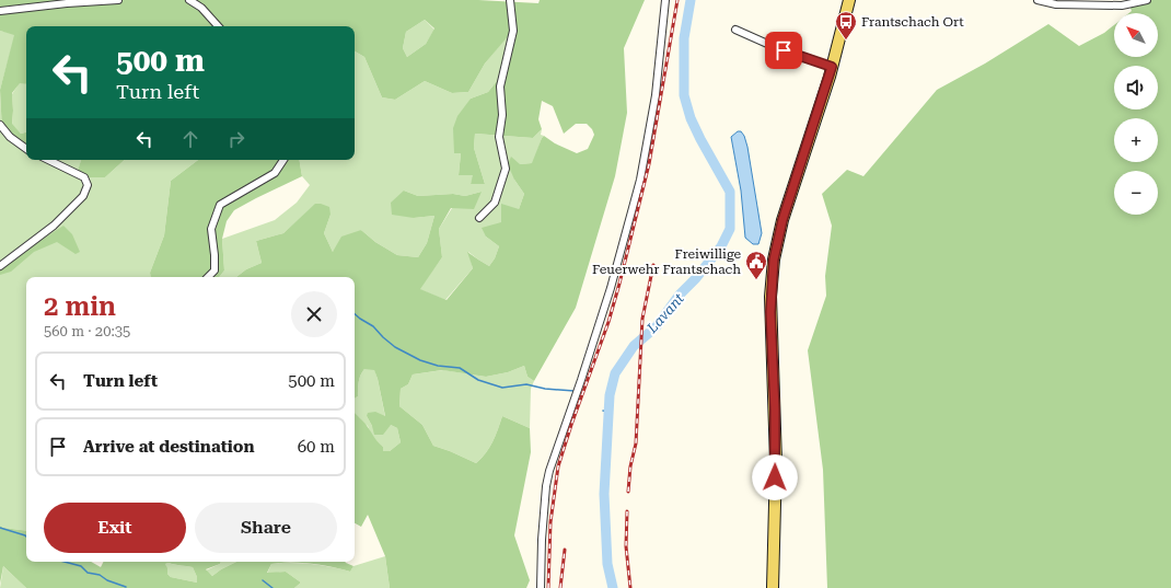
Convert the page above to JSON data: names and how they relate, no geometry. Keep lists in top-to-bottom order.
{
  "water": ["Lavant"],
  "places": {
    "bus stop": ["Frantschach Ort"],
    "public building": ["Freiwillige Feuerwehr Frantschach"]
  },
  "north": "top left",
  "page": {
    "map_buttons": ["+", "−"],
    "turn": ["500 m", "Turn left"],
    "heading": ["2 min", "560 m · 20:35"],
    "list": [
      {
        "name": "Turn left",
        "value": "500 m"
      },
      {
        "name": "Arrive at destination",
        "value": "60 m"
      }
    ],
    "buttons": ["Exit", "Share"]
  }
}
